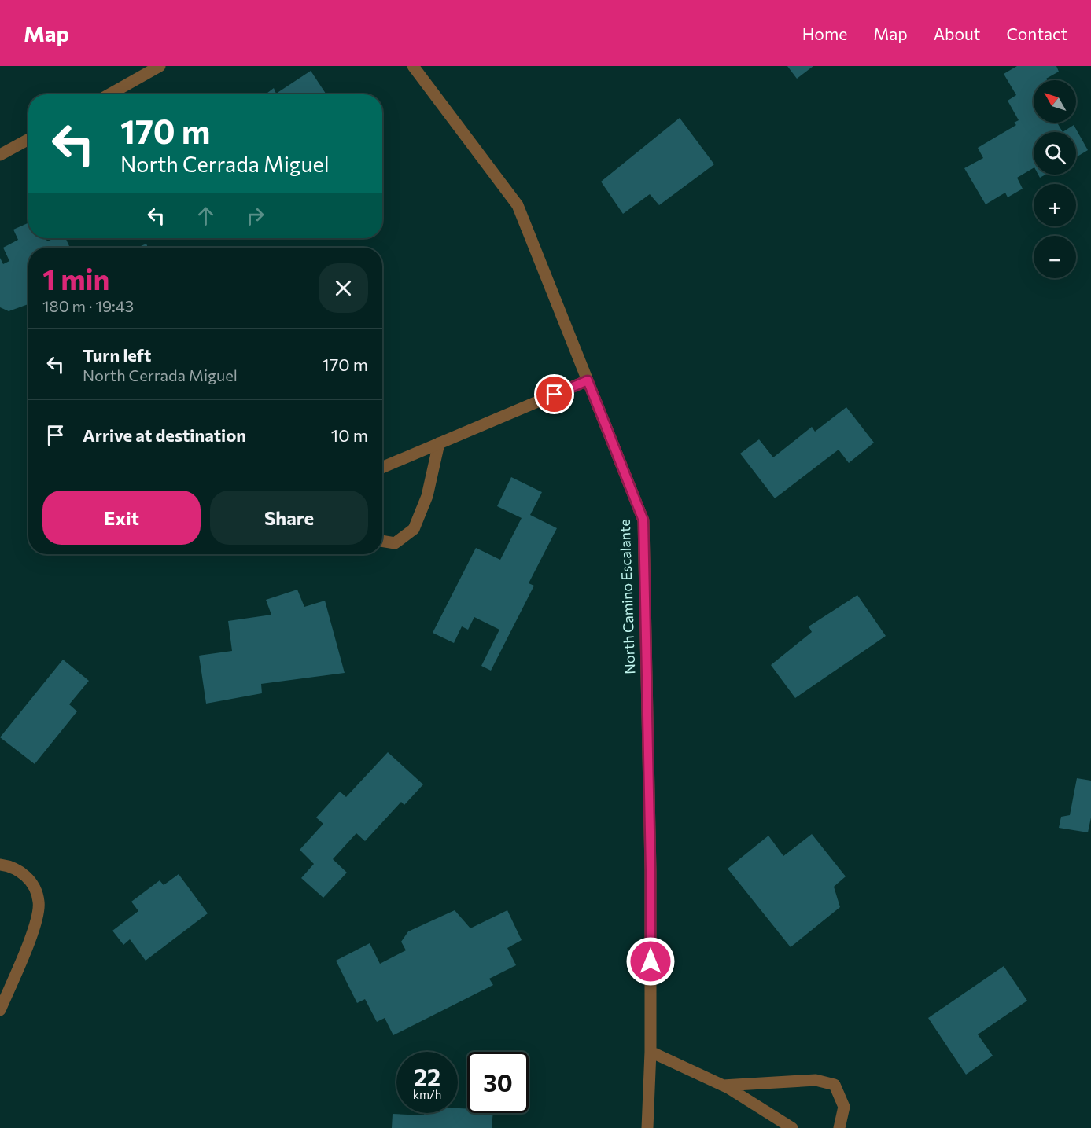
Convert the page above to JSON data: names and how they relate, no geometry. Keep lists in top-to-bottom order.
{
  "streets": {
    "street": ["North Camino Escalante"]
  },
  "north": "top left",
  "page": {
    "header": "Map",
    "nav": [
      "Home",
      "Map",
      "About",
      "Contact"
    ],
    "map_buttons": ["+", "−"],
    "turn": ["170 m", "North Cerrada Miguel"],
    "heading": ["1 min", "180 m · 19:43"],
    "list": [
      {
        "name": "Turn left",
        "note": "North Cerrada Miguel",
        "value": "170 m"
      },
      {
        "name": "Arrive at destination",
        "value": "10 m"
      }
    ],
    "buttons": ["Exit", "Share"],
    "speed": "22 km/h",
    "limit": "30"
  }
}
